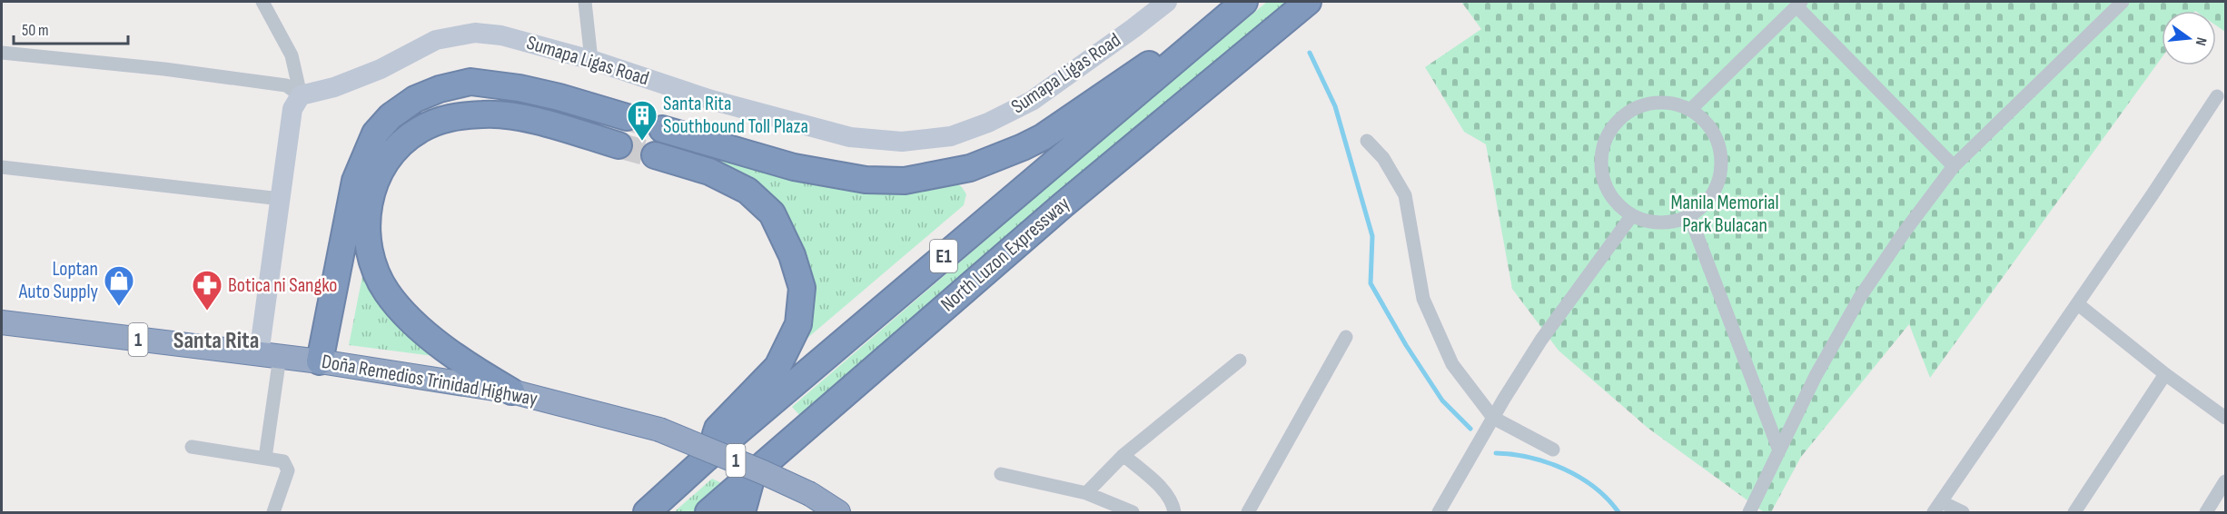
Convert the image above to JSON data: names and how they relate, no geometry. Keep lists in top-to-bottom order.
{
  "streets": {
    "highway": [
      "North Luzon Expressway",
      "E1",
      "1",
      "Doña Remedios Trinidad Highway"
    ],
    "main road": ["Sumapa Ligas Road"]
  },
  "districts": ["Santa Rita"],
  "parks": ["Manila Memorial Park Bulacan"],
  "places": {
    "building": ["Santa Rita Southbound Toll Plaza"],
    "shop": ["Loptan Auto Supply"],
    "pharmacy": ["Botica ni Sangko"]
  },
  "scale_bar": "50 m",
  "north": "right"
}
